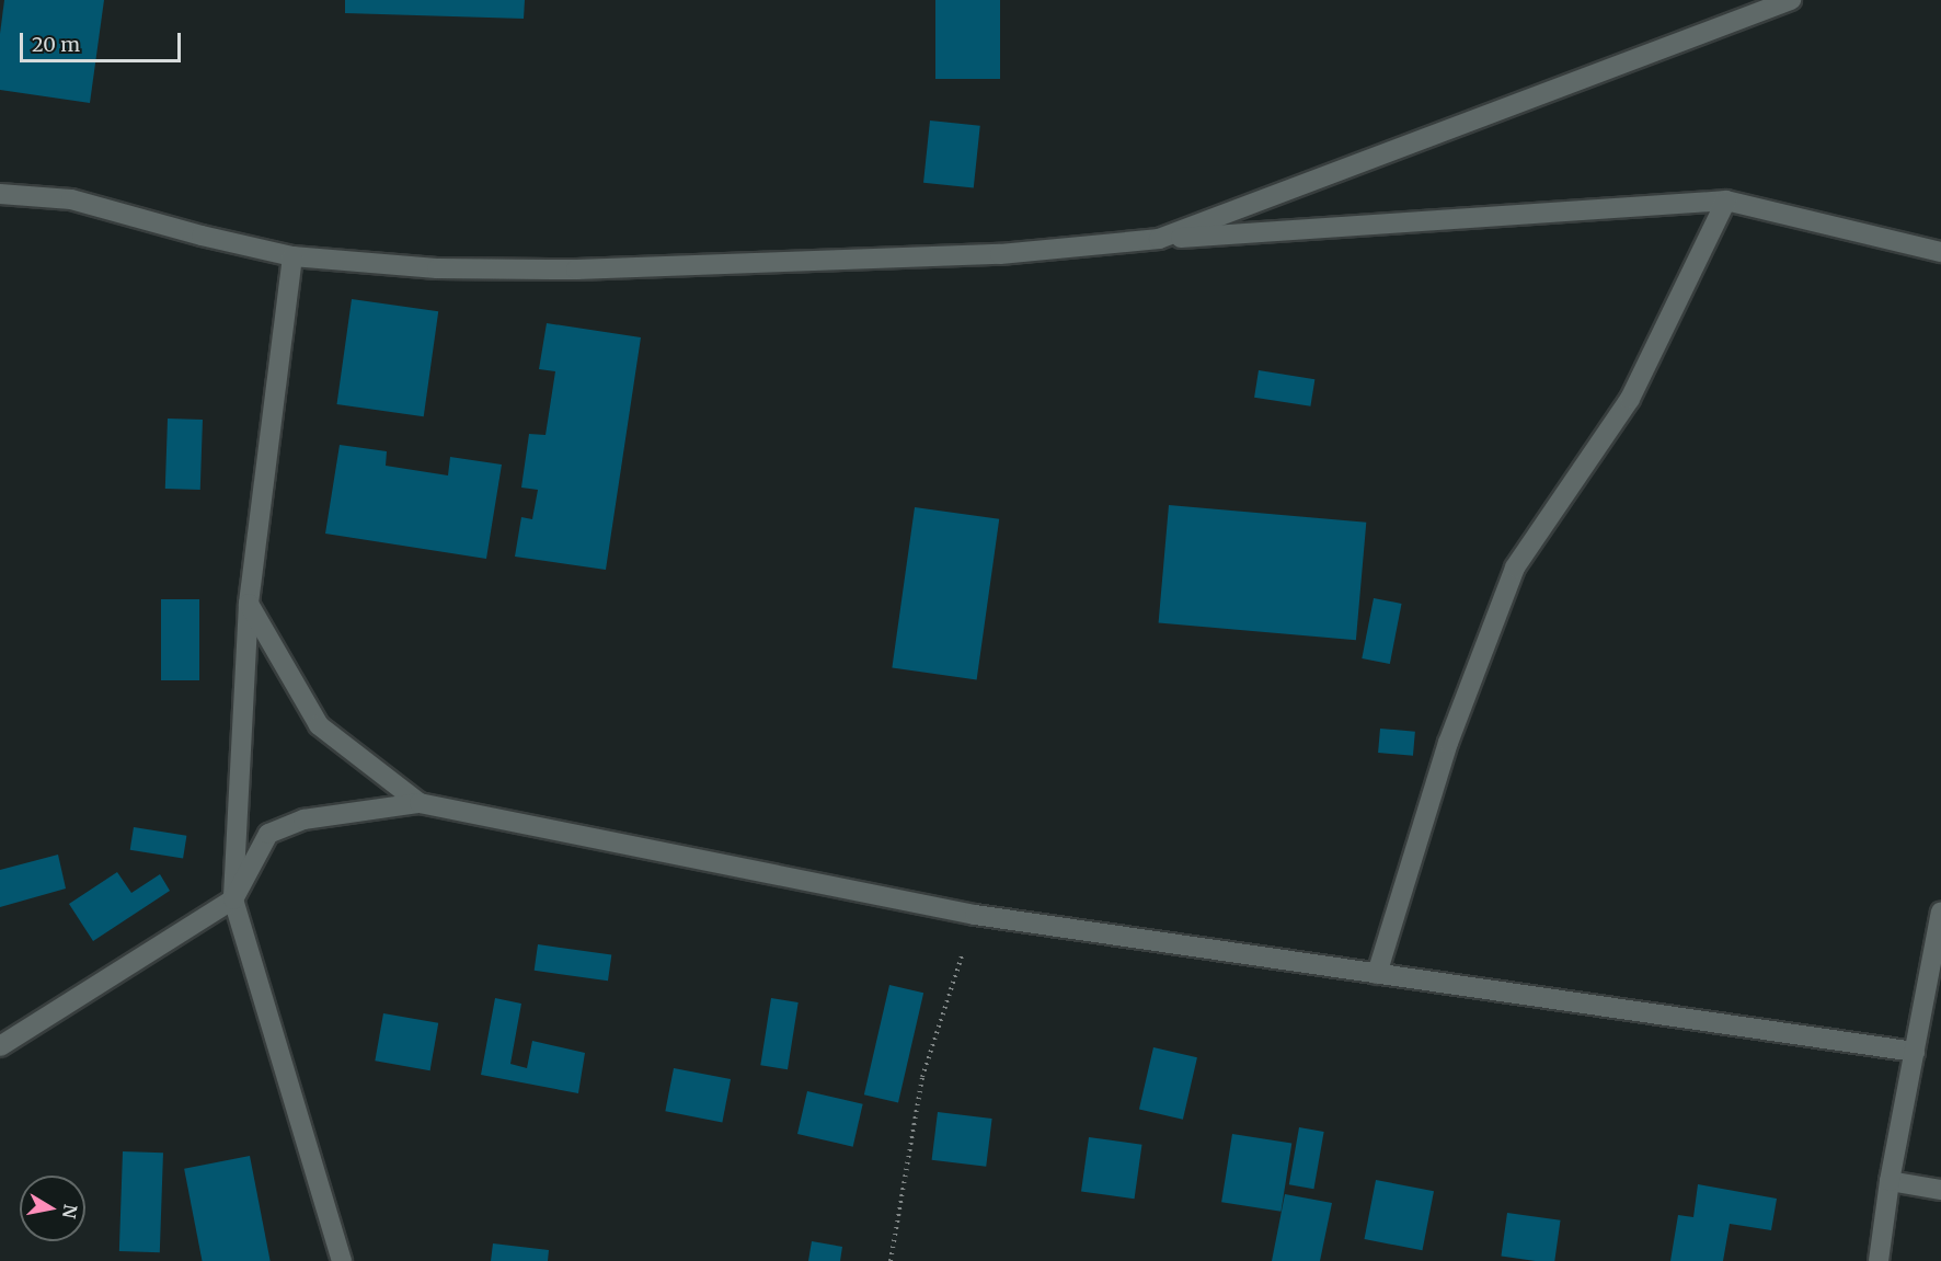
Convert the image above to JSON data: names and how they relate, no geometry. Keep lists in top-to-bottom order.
{
  "scale_bar": "20 m",
  "north": "right"
}
